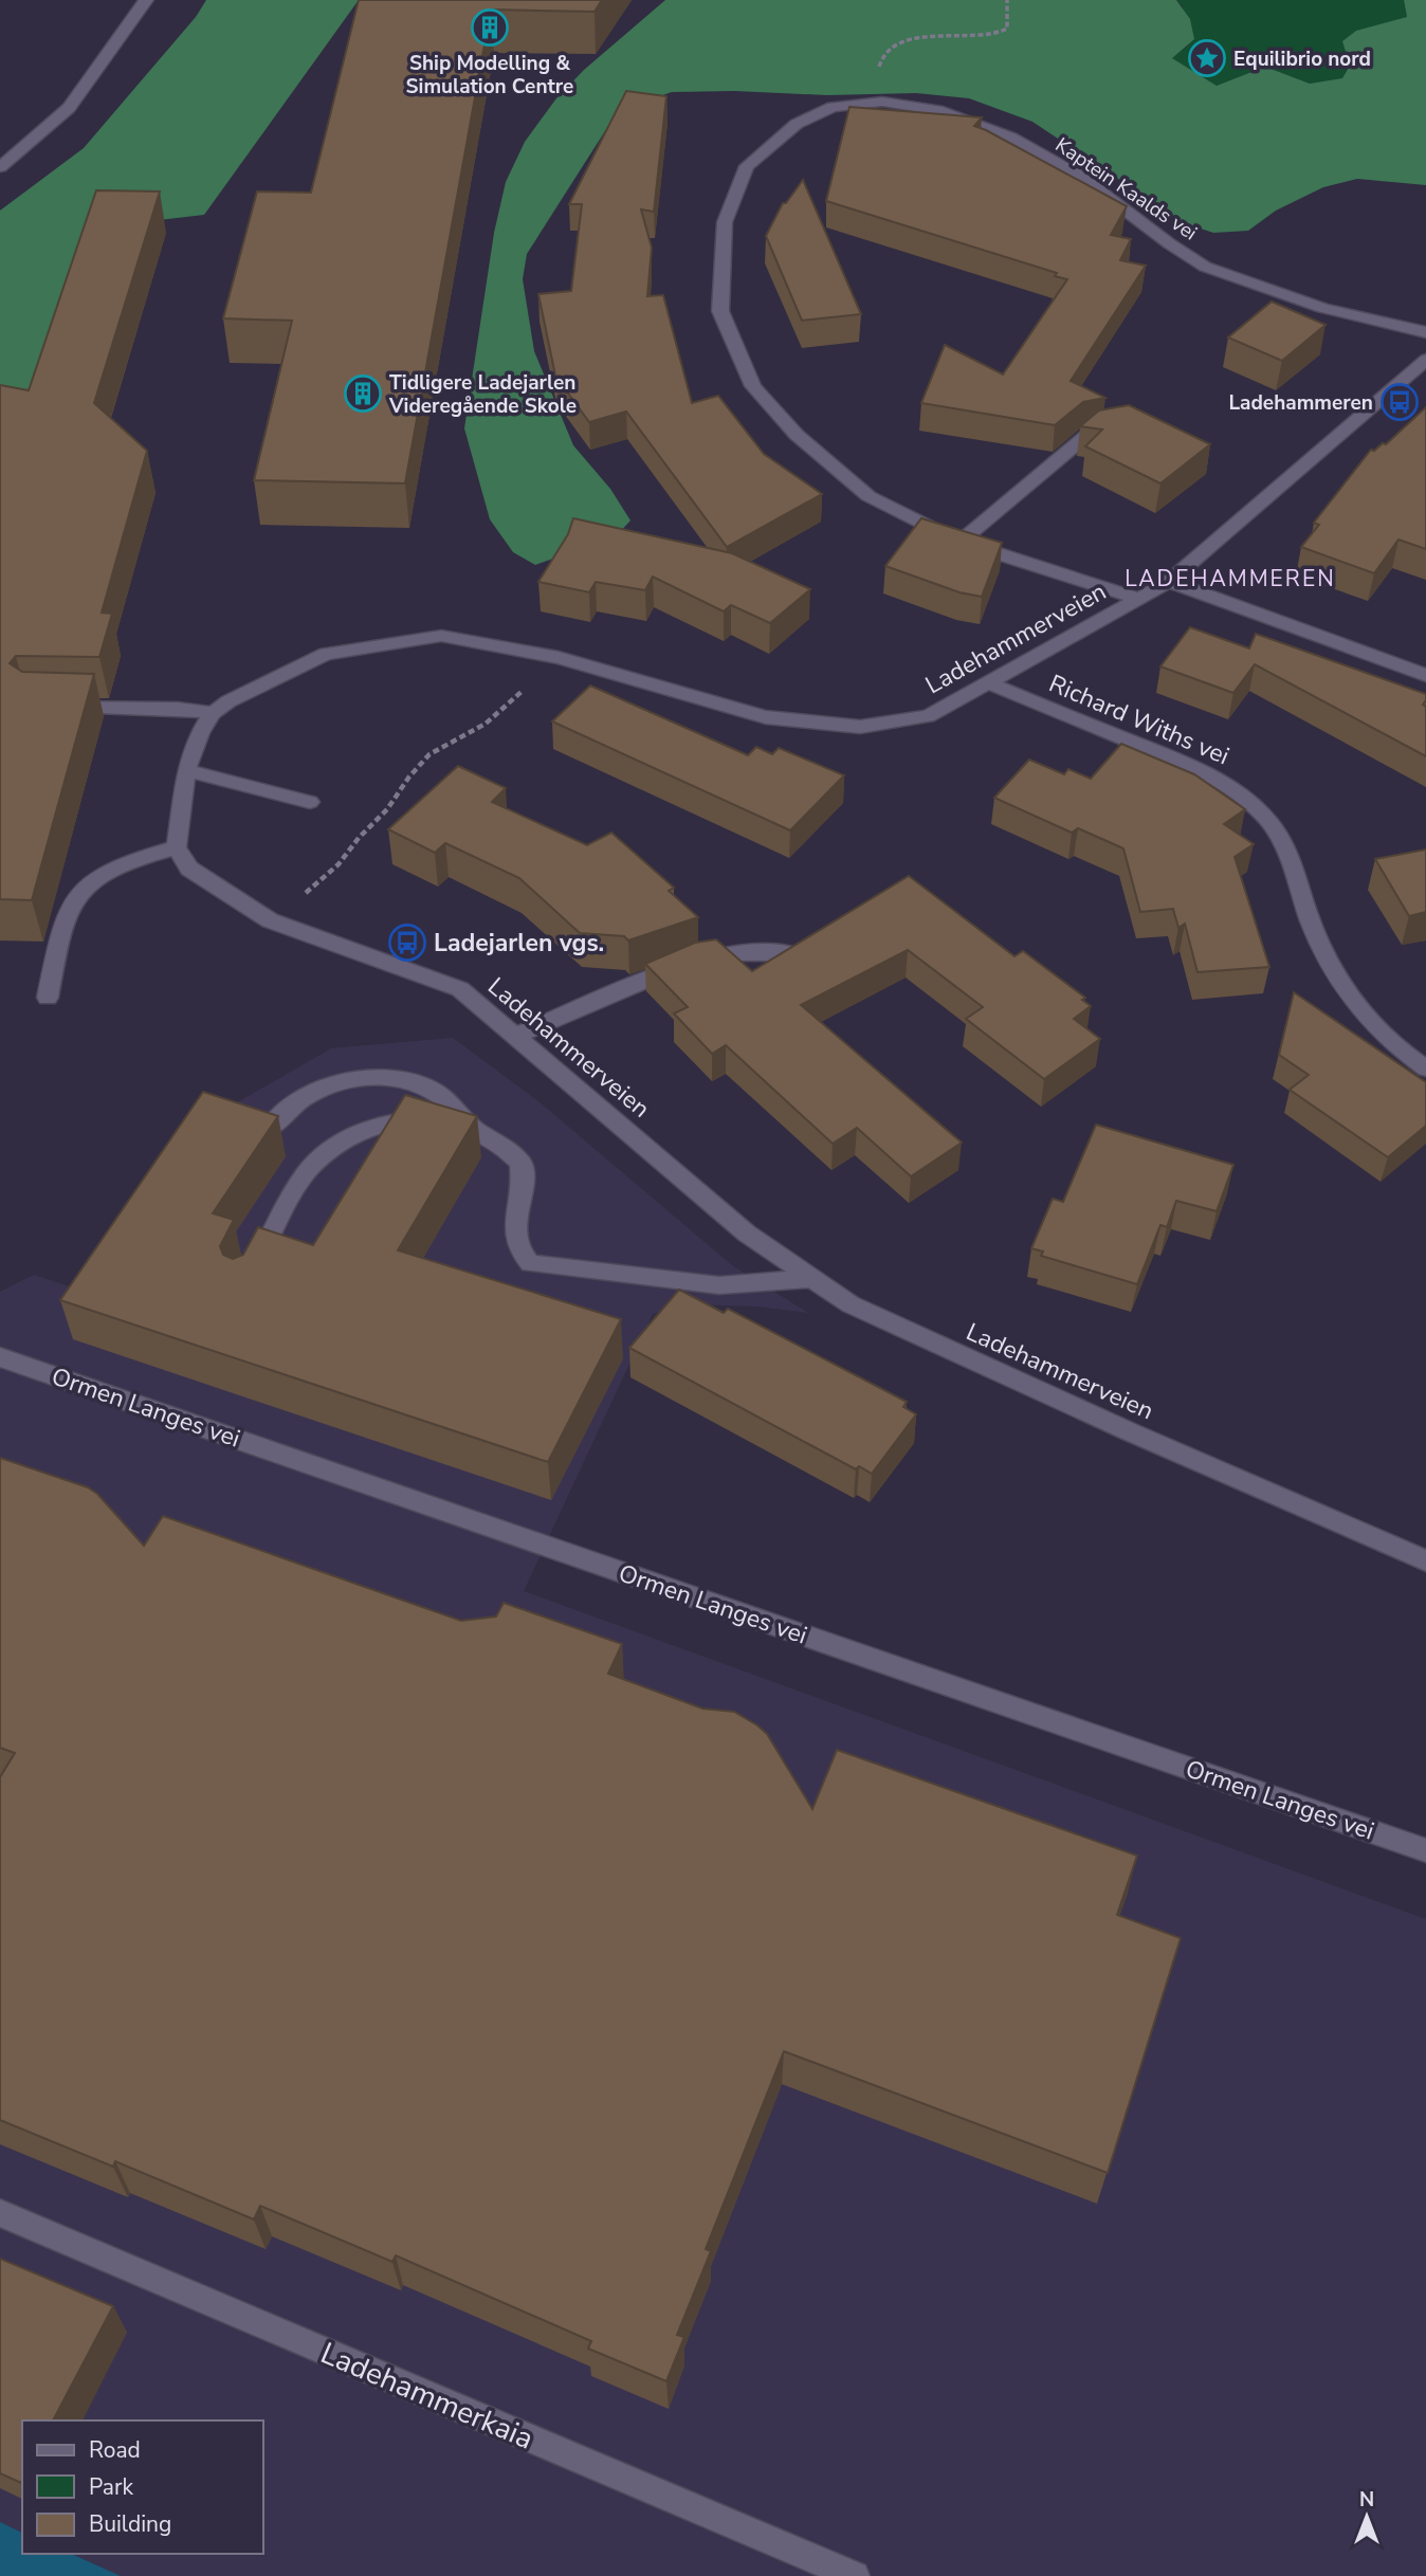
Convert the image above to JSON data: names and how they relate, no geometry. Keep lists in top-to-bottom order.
{
  "streets": {
    "street": [
      "Kaptein Kaalds vei",
      "Ladehammerveien",
      "Richard Withs vei",
      "Ormen Langes vei",
      "Ladehammerkaia"
    ]
  },
  "crossings": [
    ["Kaptein Kaalds vei", "Ladehammerveien"],
    ["Ladehammerveien", "Richard Withs vei"]
  ],
  "districts": ["LADEHAMMEREN"],
  "places": {
    "building": ["Ship Modelling & Simulation Centre", "Tidligere Ladejarlen Videregående Skole"],
    "place": ["Equilibrio nord"],
    "bus stop": ["Ladehammeren", "Ladejarlen vgs."]
  },
  "legend": ["Road", "Park", "Building"],
  "north": "top"
}
